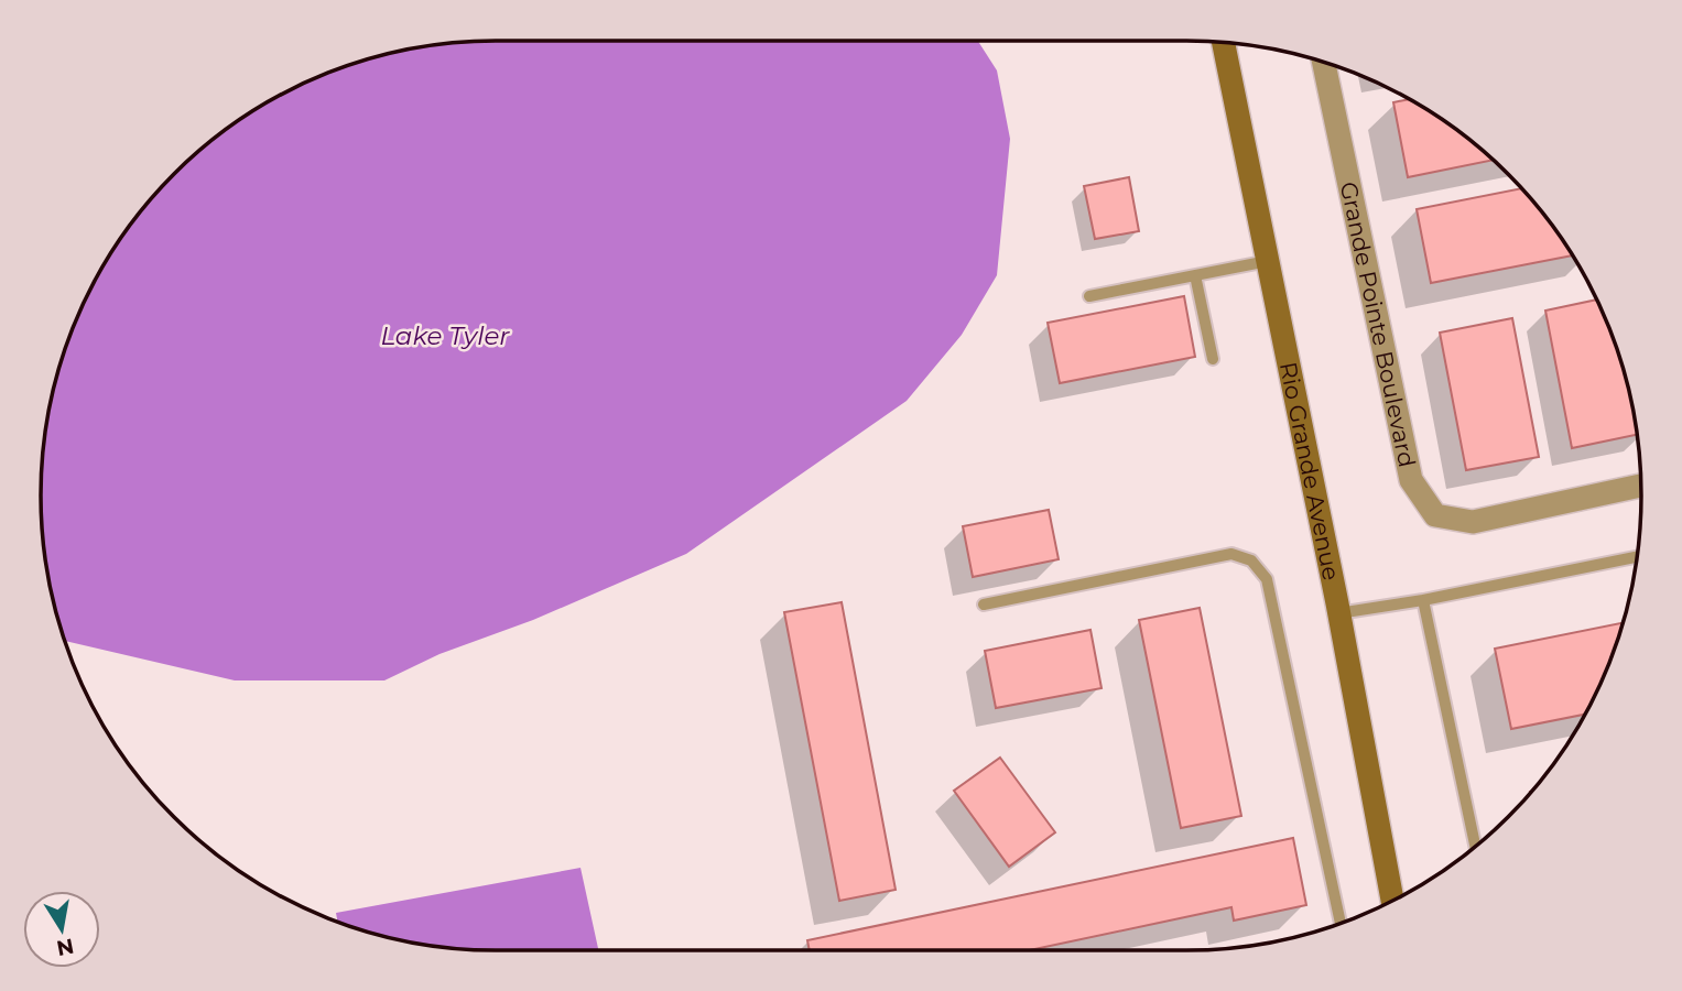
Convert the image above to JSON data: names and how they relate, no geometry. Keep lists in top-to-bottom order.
{
  "streets": {
    "street": ["Grande Pointe Boulevard", "Rio Grande Avenue"]
  },
  "water": ["Lake Tyler"],
  "north": "bottom"
}
